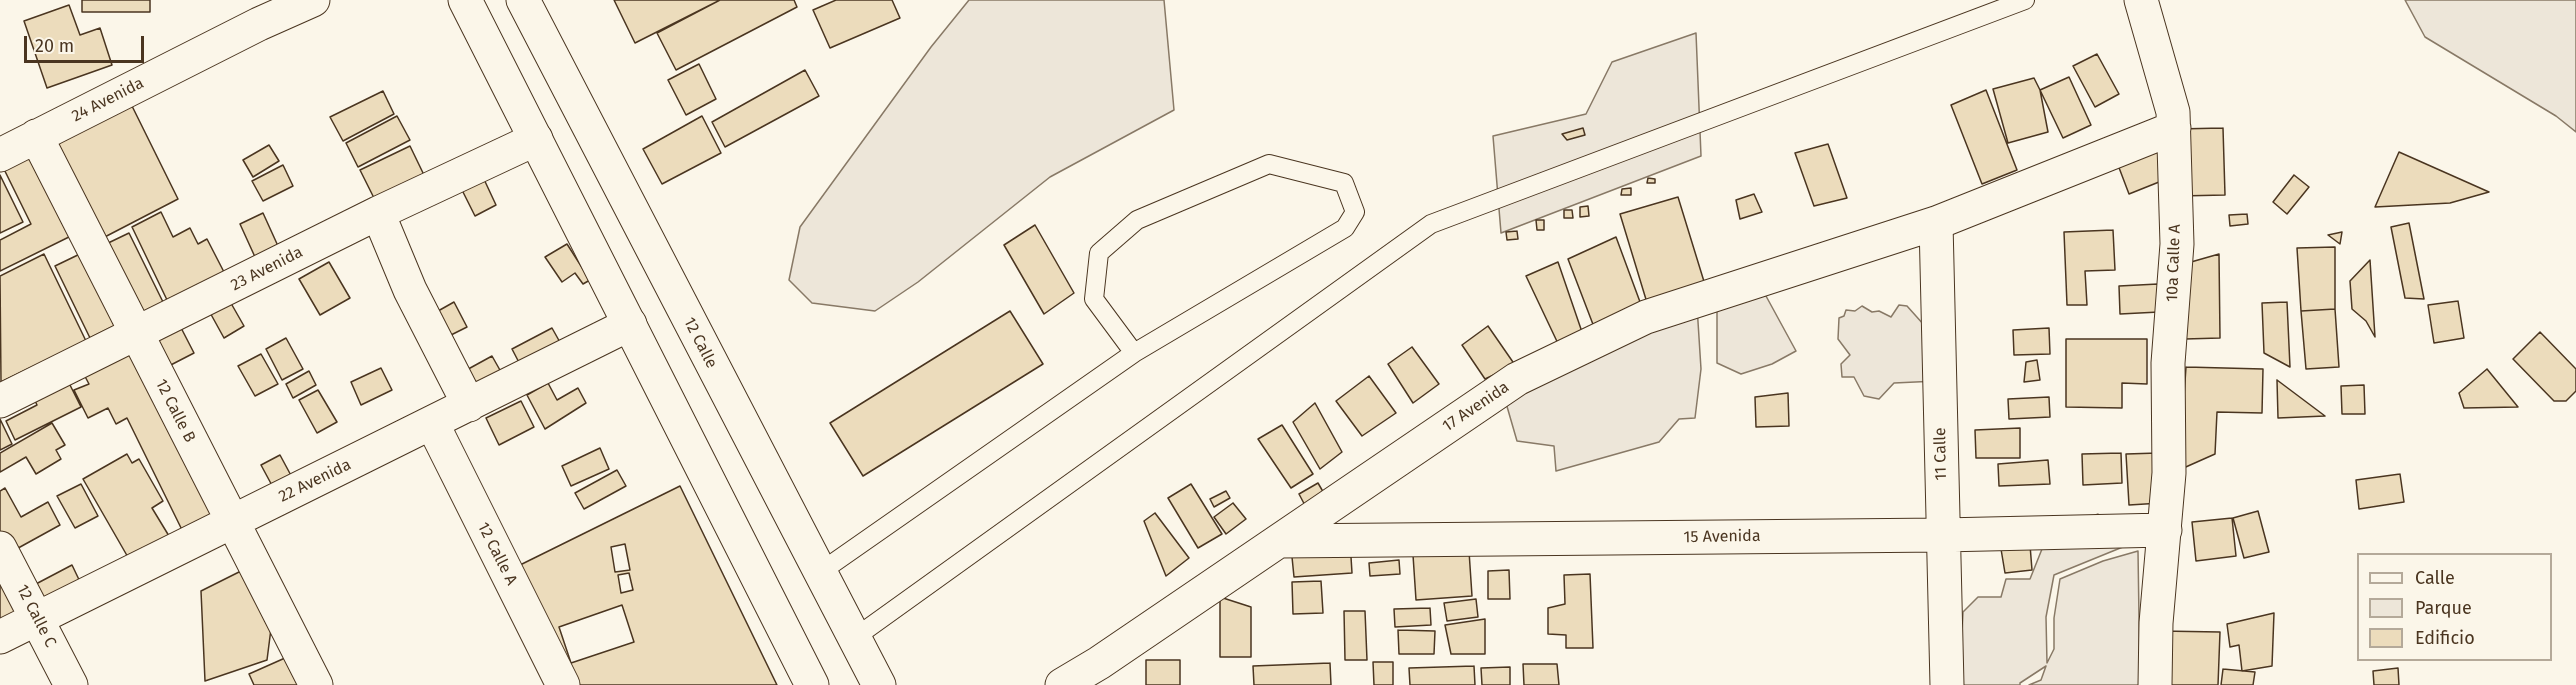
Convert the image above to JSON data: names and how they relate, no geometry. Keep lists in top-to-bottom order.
{
  "streets": {
    "street": [
      "24 Avenida",
      "10a Calle A",
      "23 Avenida",
      "12 Calle",
      "17 Avenida",
      "12 Calle B",
      "11 Calle",
      "22 Avenida",
      "15 Avenida",
      "12 Calle A",
      "12 Calle C"
    ]
  },
  "crossings": [
    ["24 Avenida", "12 Calle B"],
    ["10a Calle A", "17 Avenida"],
    ["10a Calle A", "15 Avenida"],
    ["23 Avenida", "12 Calle B"],
    ["17 Avenida", "11 Calle"],
    ["17 Avenida", "15 Avenida"],
    ["12 Calle B", "22 Avenida"],
    ["11 Calle", "15 Avenida"],
    ["22 Avenida", "12 Calle A"],
    ["22 Avenida", "12 Calle C"]
  ],
  "legend": ["Calle", "Parque", "Edificio"],
  "scale_bar": "20 m"
}
